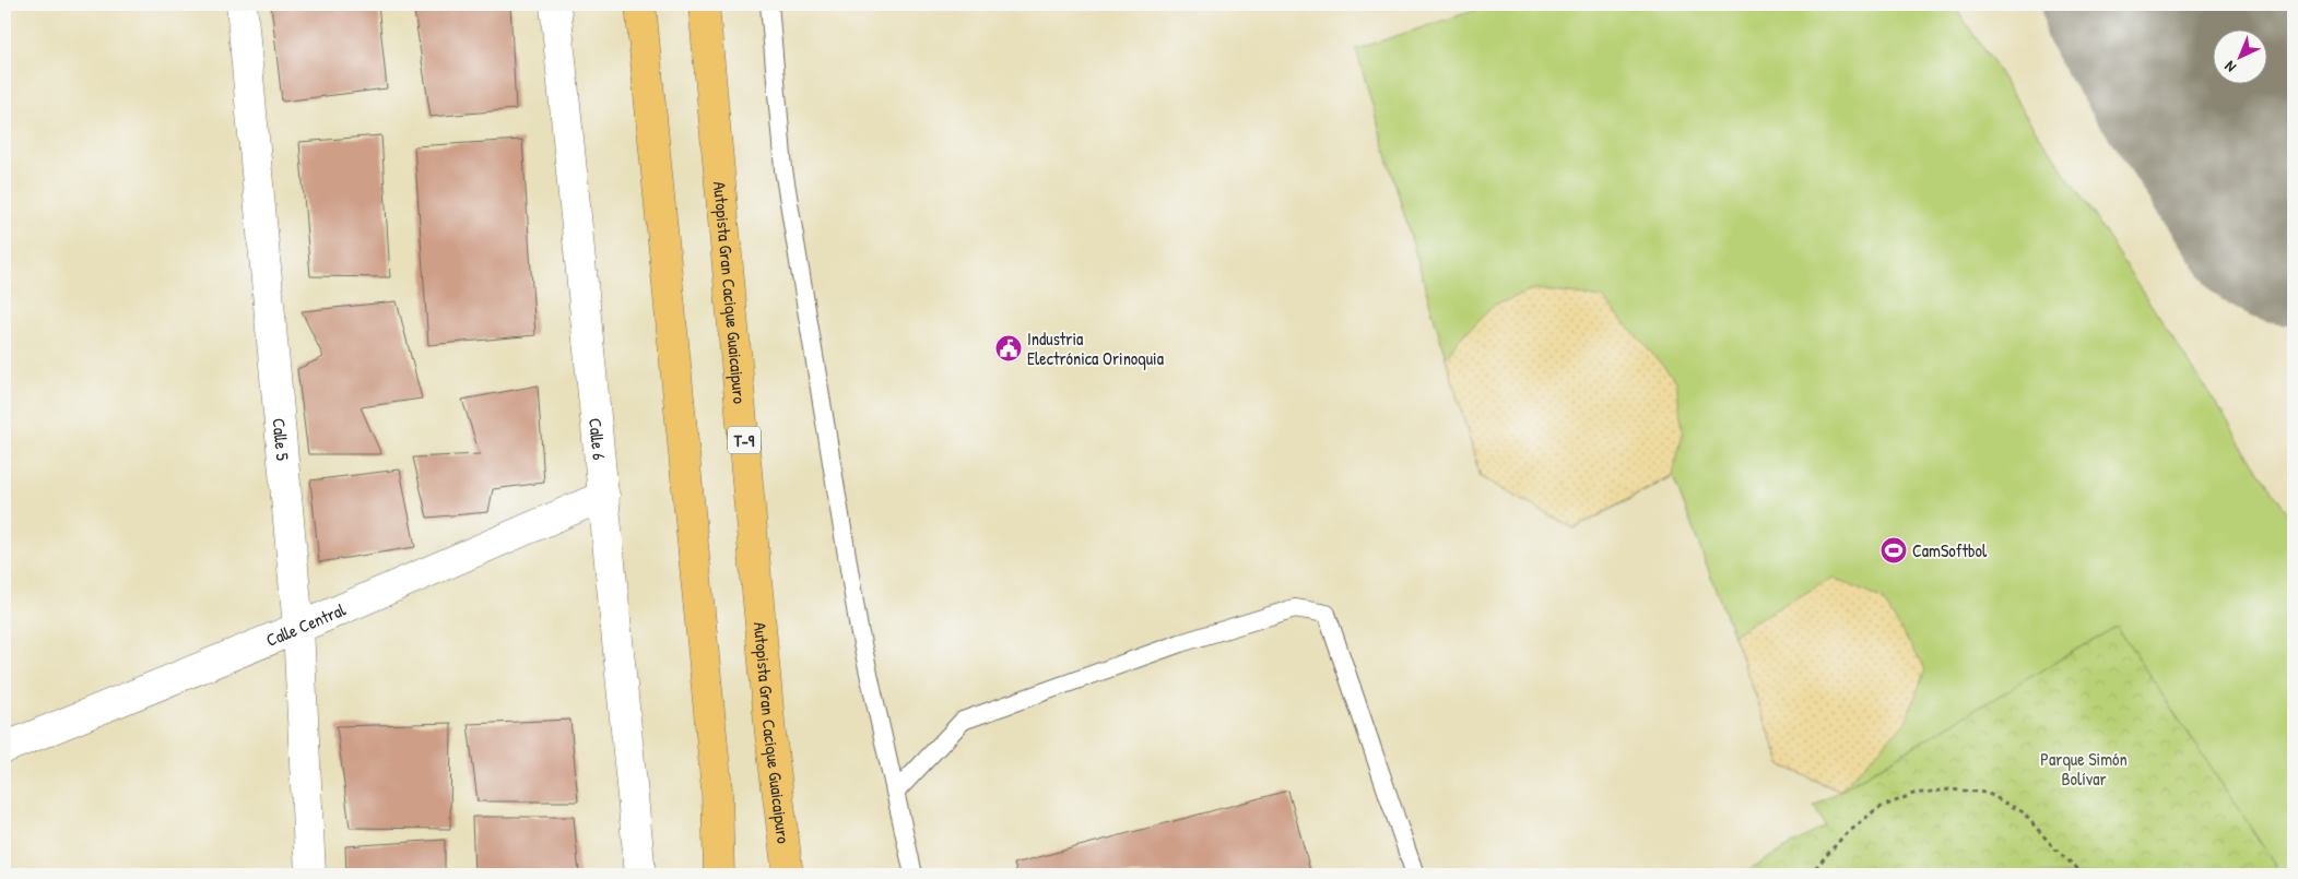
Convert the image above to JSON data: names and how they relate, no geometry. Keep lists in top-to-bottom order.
{
  "streets": {
    "highway": ["Autopista Gran Cacique Guaicaipuro", "T-9"],
    "street": ["Calle 5", "Calle 6", "Calle Central"]
  },
  "crossings": [
    ["Calle 5", "Calle Central"],
    ["Calle 6", "Calle Central"]
  ],
  "parks": ["Parque Simón Bolívar"],
  "places": {
    "public building": ["Industria Electrónica Orinoquia"],
    "sports": ["CamSoftbol"]
  },
  "north": "bottom left"
}
